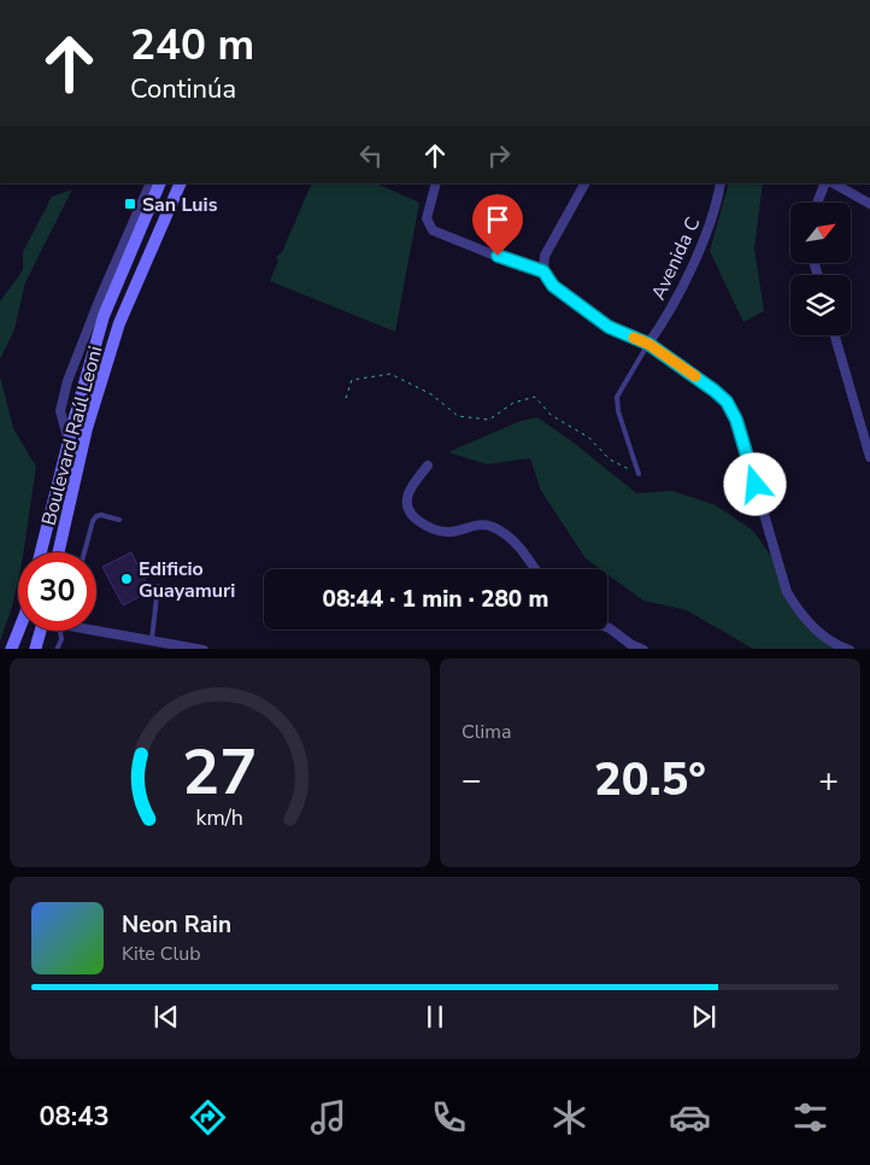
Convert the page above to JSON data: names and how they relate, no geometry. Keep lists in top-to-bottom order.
{
  "streets": {
    "main road": ["Boulevard Raúl Leoni"],
    "street": ["Avenida C"]
  },
  "places": {
    "transit": ["San Luis"],
    "other": ["Edificio Guayamuri"]
  },
  "north": "top right",
  "page": {
    "turn": ["240 m", "Continúa"],
    "limit": "30",
    "trip": "08:44 · 1 min · 280 m",
    "tile": "Clima",
    "heat": ["−", "20.5°", "+"],
    "song": ["Neon Rain", "Kite Club"],
    "tabs": "08:43",
    "gauge": ["27", "km/h"]
  }
}
